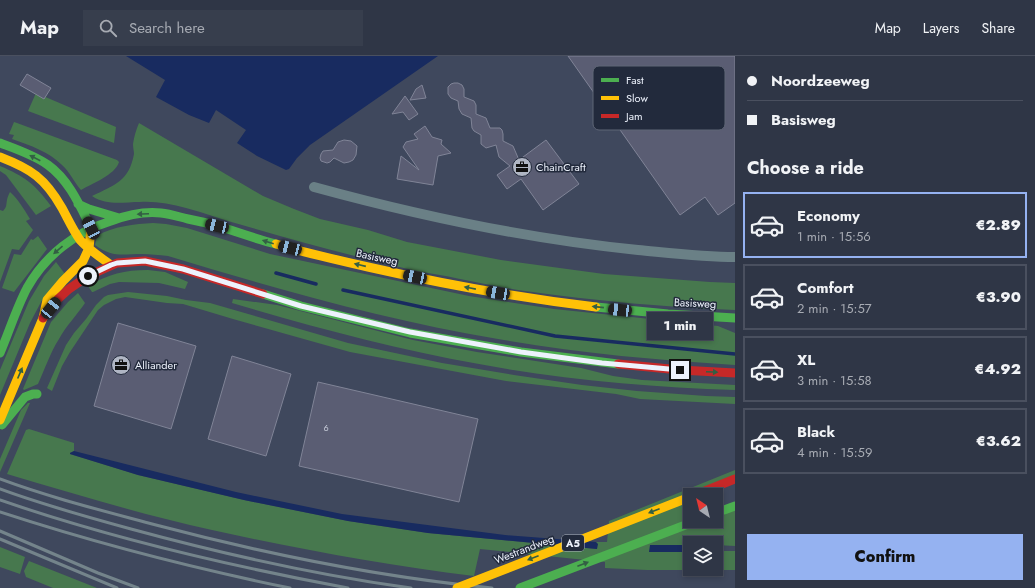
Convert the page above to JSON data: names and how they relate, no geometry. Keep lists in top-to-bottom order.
{
  "streets": {
    "main road": ["Basisweg", "A5", "Westrandweg"]
  },
  "places": {
    "office": ["ChainCraft", "Alliander"]
  },
  "house_numbers": ["6"],
  "legend": ["Fast", "Slow", "Jam"],
  "north": "top left",
  "page": {
    "header": "Map",
    "search": "Search here",
    "nav": ["Map", "Layers", "Share"],
    "banner": ["Noordzeeweg", "Basisweg"],
    "heading": "Choose a ride",
    "list": [
      {
        "name": "Economy",
        "note": "1 min · 15:56",
        "value": "€2.89"
      },
      {
        "name": "Comfort",
        "note": "2 min · 15:57",
        "value": "€3.90"
      },
      {
        "name": "XL",
        "note": "3 min · 15:58",
        "value": "€4.92"
      },
      {
        "name": "Black",
        "note": "4 min · 15:59",
        "value": "€3.62"
      }
    ],
    "bubble": "1 min",
    "buttons": "Confirm"
  }
}
